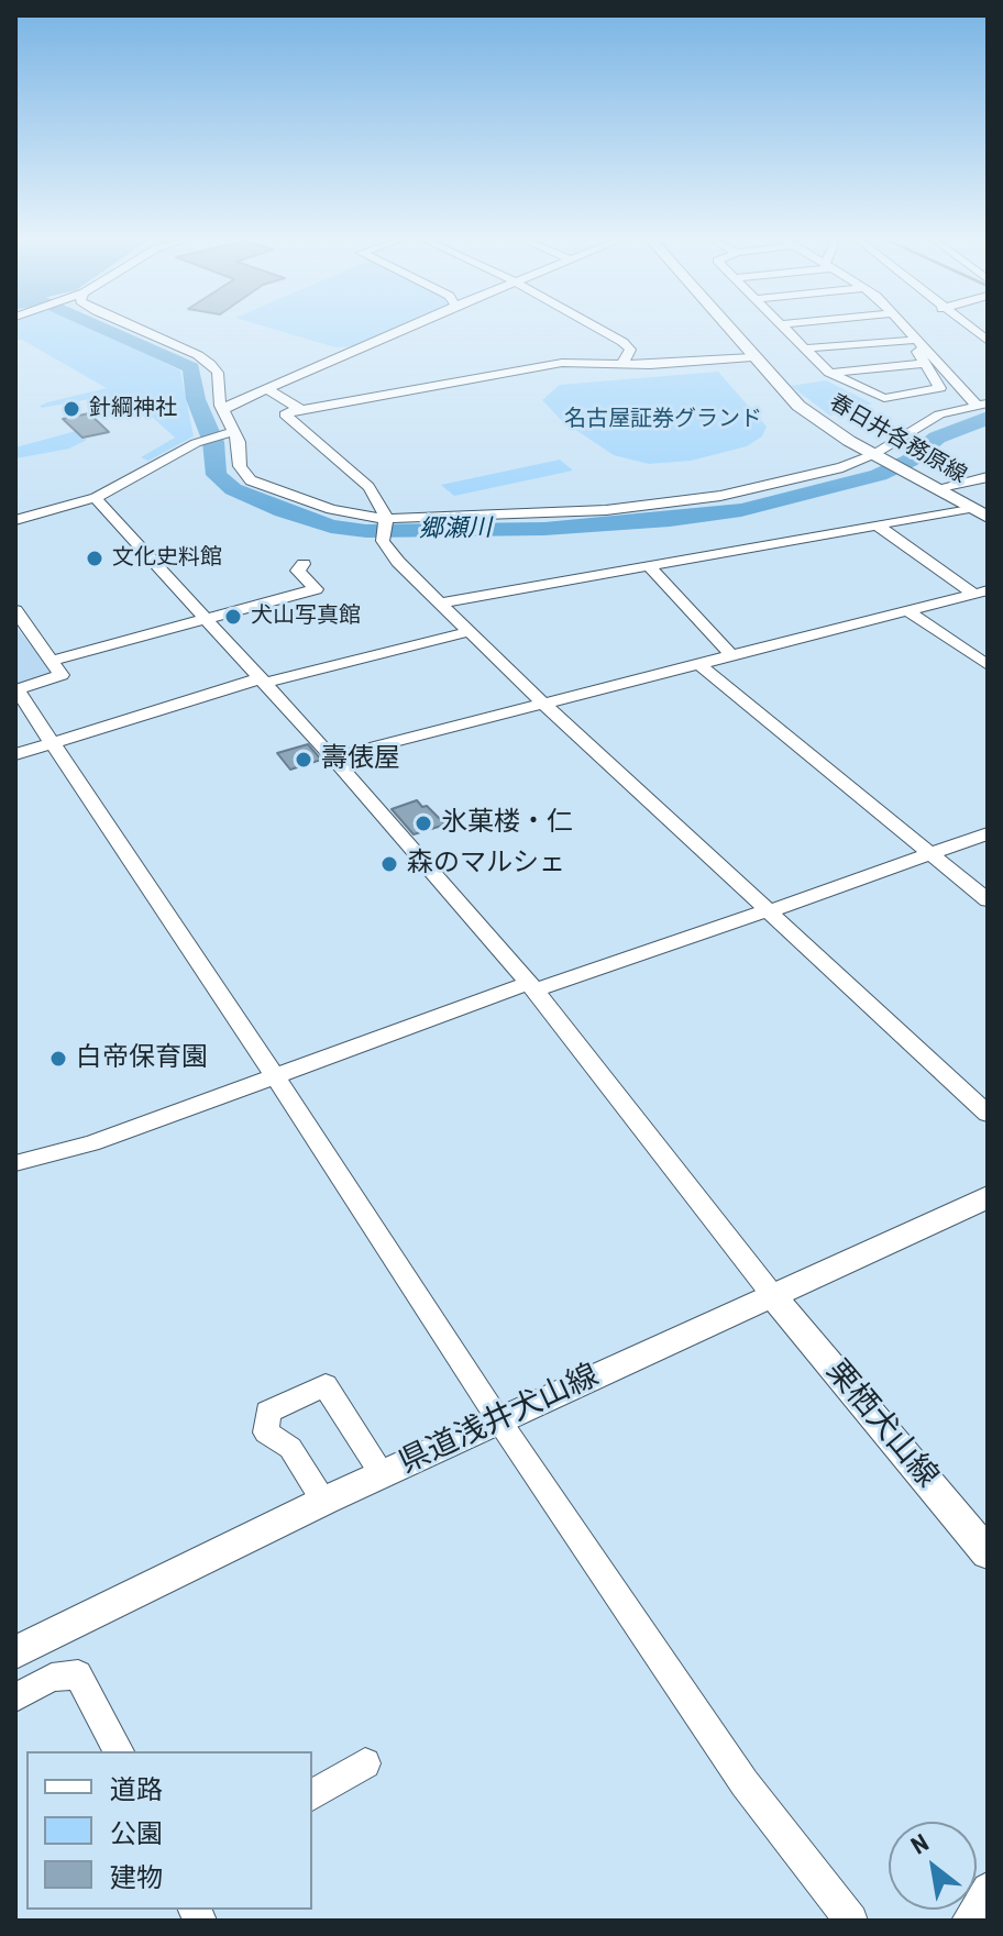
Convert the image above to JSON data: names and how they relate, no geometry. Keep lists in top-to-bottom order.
{
  "streets": {
    "main road": ["春日井各務原線", "県道浅井犬山線", "栗栖犬山線"]
  },
  "crossings": [
    ["県道浅井犬山線", "栗栖犬山線"]
  ],
  "water": ["郷瀬川"],
  "parks": ["名古屋証券グランド"],
  "places": [
    "針綱神社",
    "文化史料館",
    "犬山写真館",
    "壽俵屋",
    "氷菓楼・仁",
    "森のマルシェ",
    "白帝保育園"
  ],
  "legend": ["道路", "公園", "建物"],
  "north": "top left"
}
